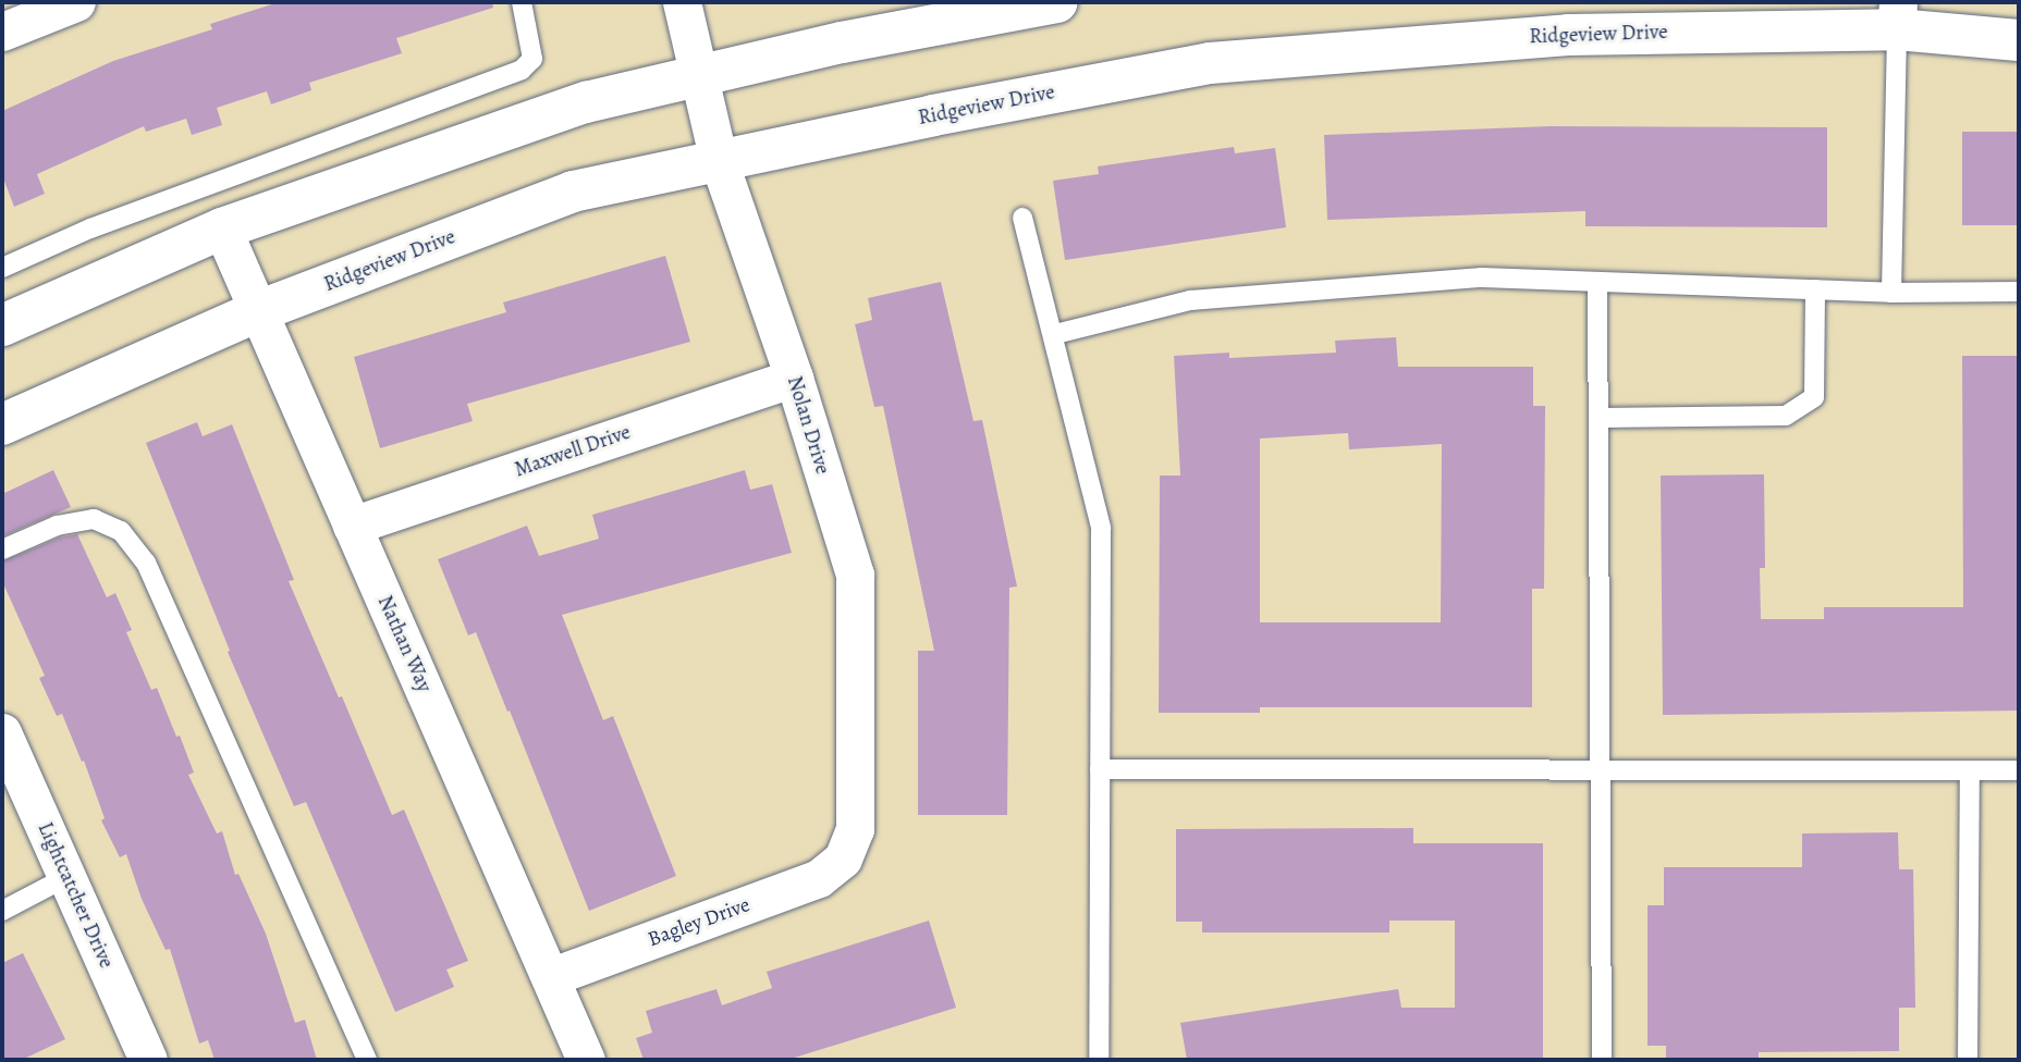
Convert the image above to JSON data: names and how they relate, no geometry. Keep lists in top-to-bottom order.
{
  "streets": {
    "main road": ["Ridgeview Drive"],
    "street": [
      "Nolan Drive",
      "Maxwell Drive",
      "Nathan Way",
      "Lightcatcher Drive",
      "Bagley Drive"
    ]
  },
  "crossings": [
    ["Ridgeview Drive", "Nolan Drive"],
    ["Ridgeview Drive", "Nathan Way"],
    ["Nolan Drive", "Maxwell Drive"],
    ["Nolan Drive", "Bagley Drive"],
    ["Maxwell Drive", "Nathan Way"],
    ["Nathan Way", "Bagley Drive"]
  ]
}
